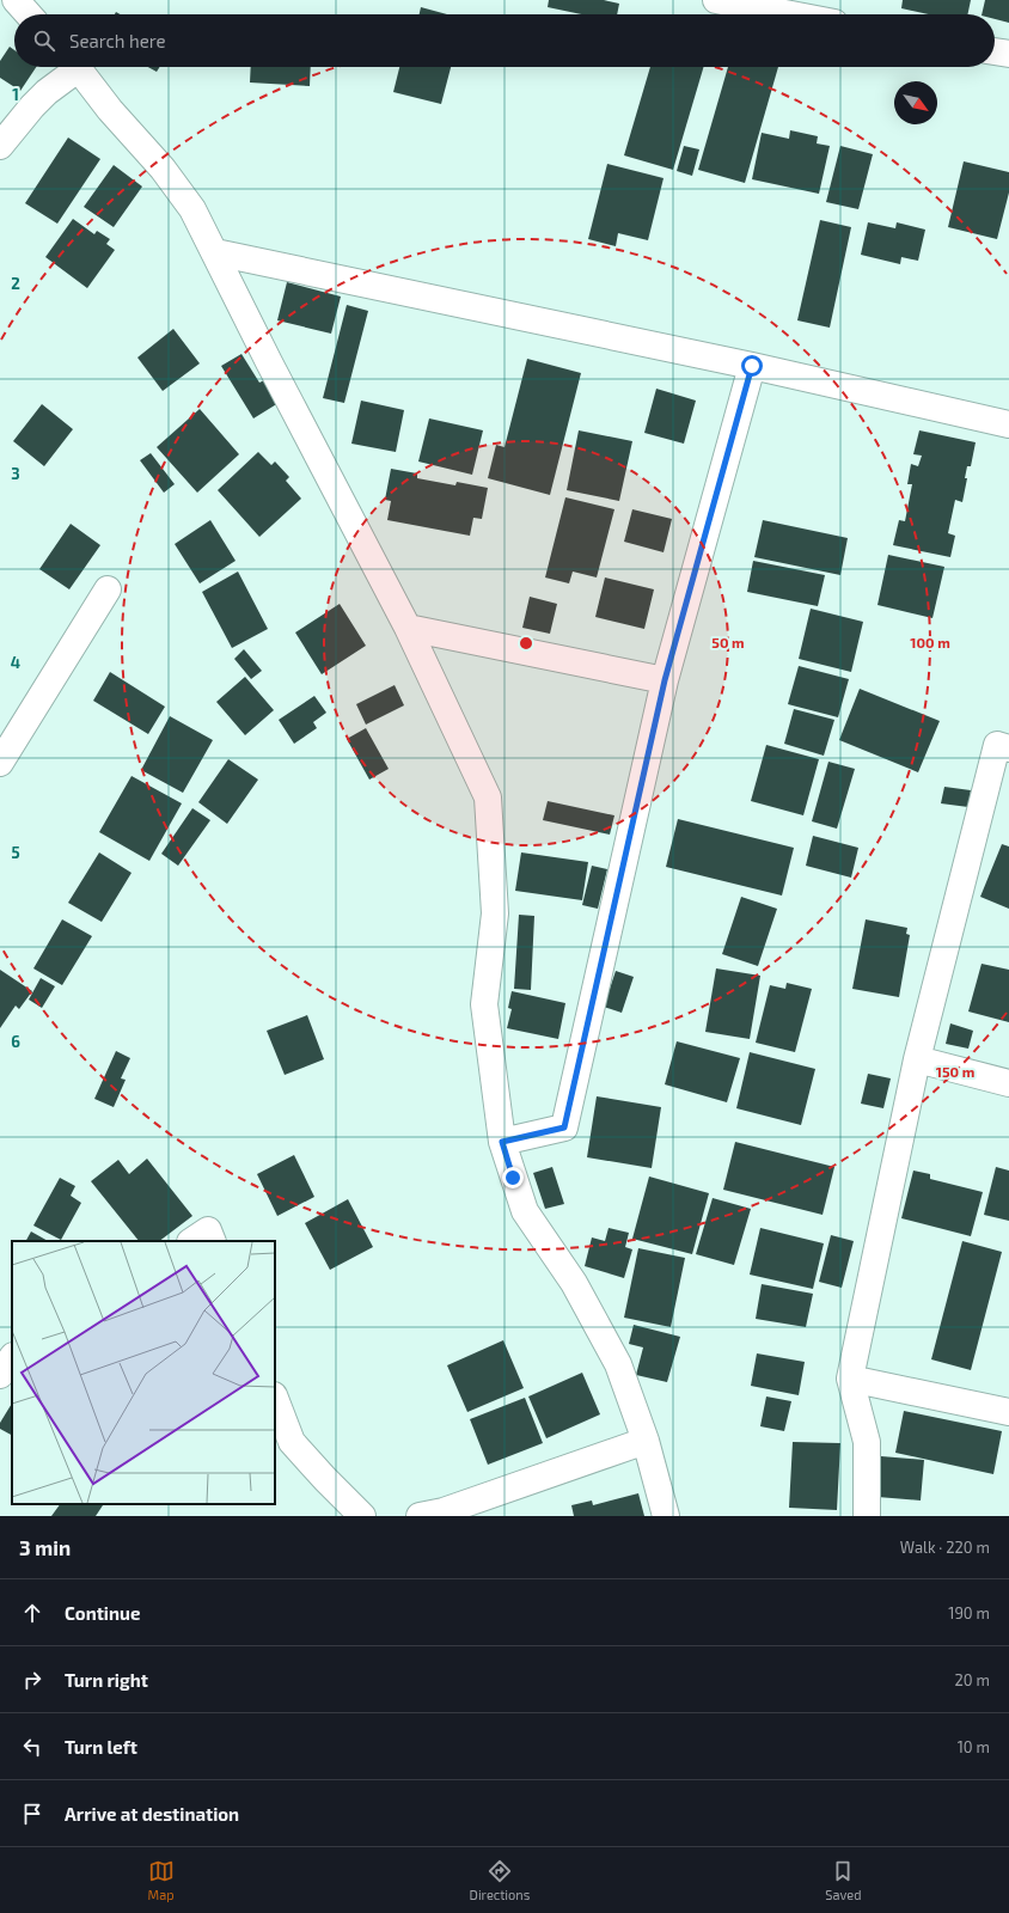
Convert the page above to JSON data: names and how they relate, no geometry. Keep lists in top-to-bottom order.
{
  "north": "bottom right",
  "page": {
    "search": "Search here",
    "heading": ["3 min", "Walk · 220 m"],
    "list": [
      ["Continue", "190 m"],
      ["Turn right", "20 m"],
      ["Turn left", "10 m"],
      "Arrive at destination"
    ],
    "nav": ["Map", "Directions", "Saved"]
  },
  "grid": {
    "rows": [
      "1",
      "2",
      "3",
      "4",
      "5",
      "6"
    ]
  },
  "rings": ["50 m", "100 m", "150 m"]
}
